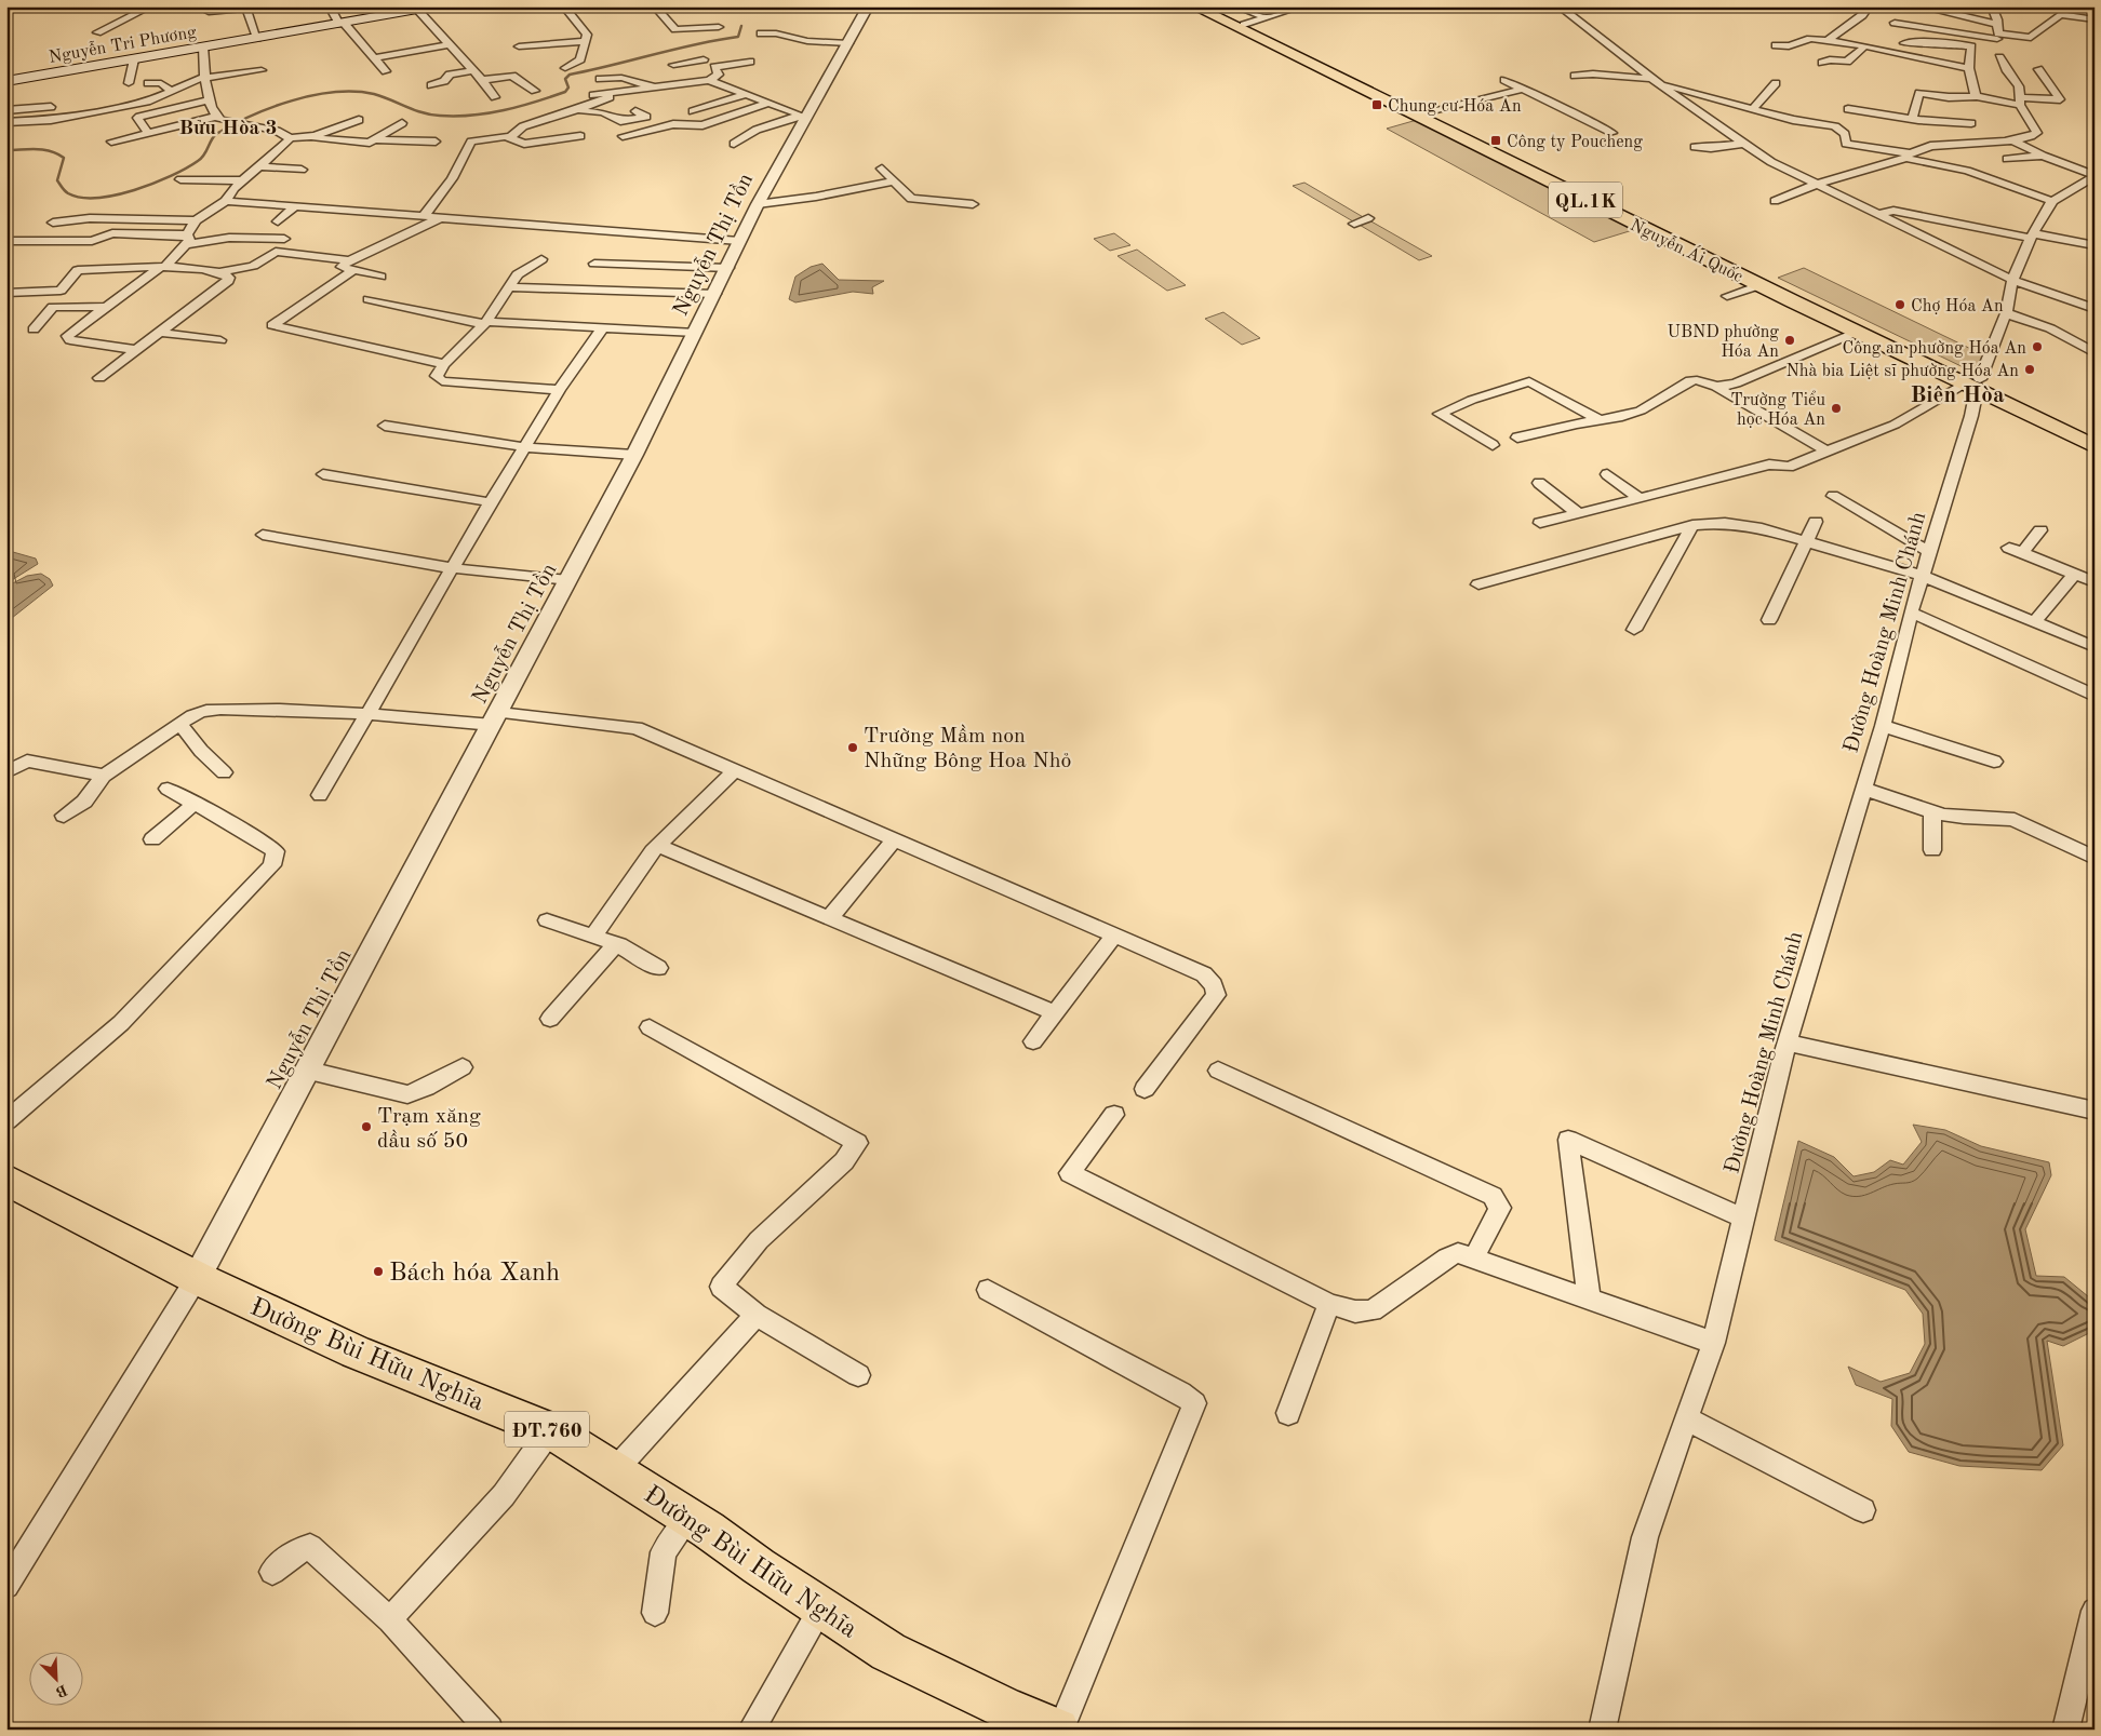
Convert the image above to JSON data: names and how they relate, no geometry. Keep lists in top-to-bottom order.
{
  "streets": {
    "main road": [
      "Nguyễn Tri Phương",
      "QL.1K",
      "Nguyễn Ái Quốc",
      "Đường Bùi Hữu Nghĩa",
      "ĐT.760"
    ],
    "street": ["Nguyễn Thị Tồn", "Đường Hoàng Minh Chánh"]
  },
  "crossings": [
    ["QL.1K", "Nguyễn Ái Quốc"],
    ["QL.1K", "Đường Hoàng Minh Chánh"],
    ["Nguyễn Thị Tồn", "Đường Bùi Hữu Nghĩa"],
    ["Nguyễn Ái Quốc", "Đường Hoàng Minh Chánh"]
  ],
  "districts": ["Bửu Hòa 3", "Biên Hòa"],
  "places": {
    "transit": ["Chung cư Hóa An", "Công ty Poucheng"],
    "other": [
      "Chợ Hóa An",
      "UBND phường Hóa An",
      "Công an phường Hóa An",
      "Nhà bia Liệt sĩ phường Hóa An",
      "Trường Tiểu học Hóa An",
      "Trường Mầm non Những Bông Hoa Nhỏ",
      "Trạm xăng dầu số 50",
      "Bách hóa Xanh"
    ]
  },
  "north": "bottom right"
}
